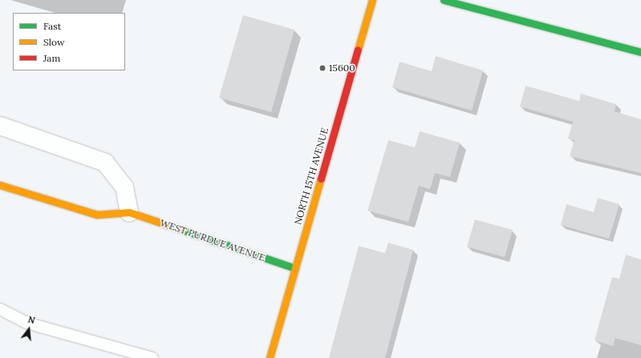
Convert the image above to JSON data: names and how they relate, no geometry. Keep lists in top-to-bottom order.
{
  "streets": {
    "street": ["NORTH 15TH AVENUE", "WEST PURDUE AVENUE"]
  },
  "crossings": [
    ["NORTH 15TH AVENUE", "WEST PURDUE AVENUE"]
  ],
  "places": ["15600"],
  "legend": ["Fast", "Slow", "Jam"],
  "north": "top"
}
